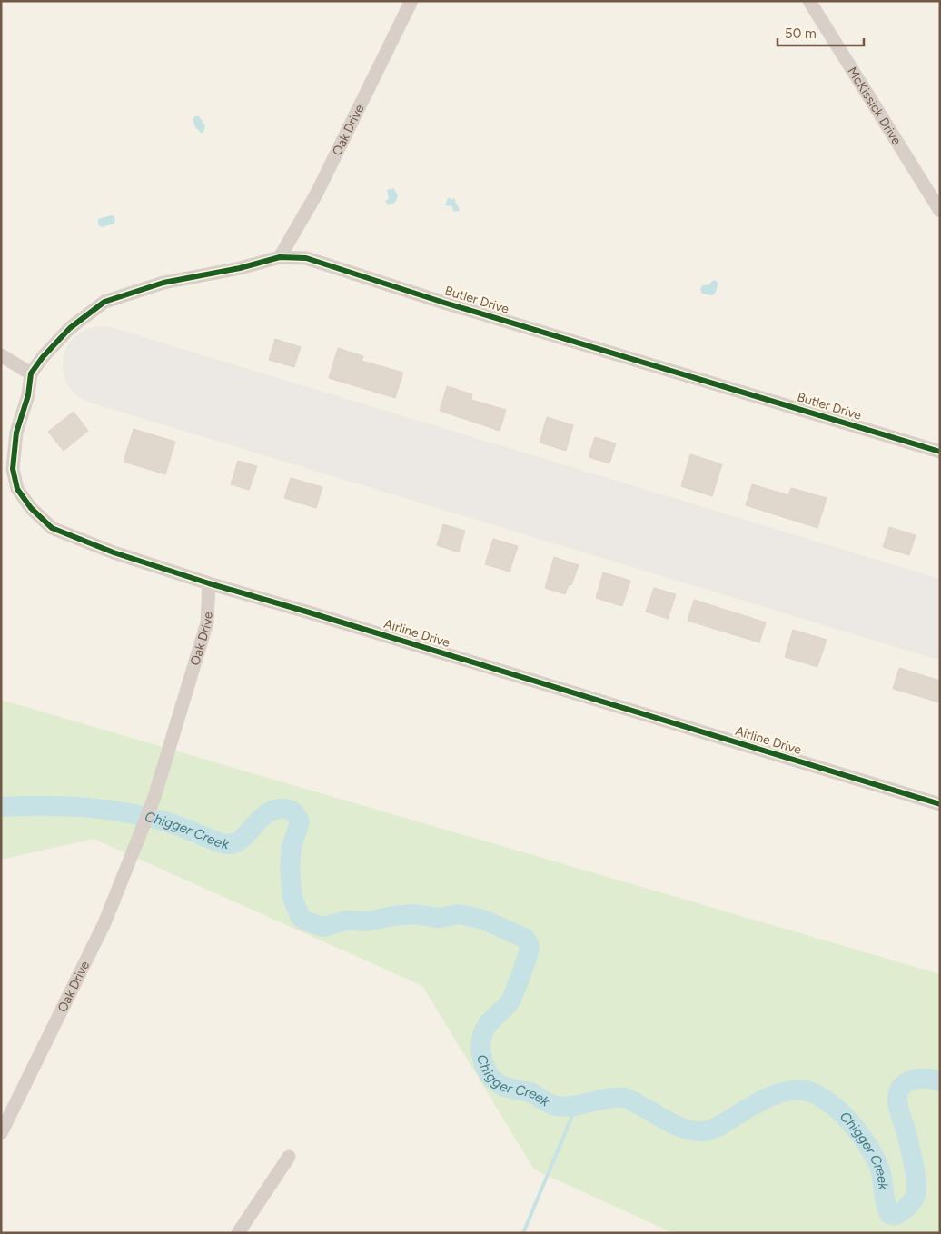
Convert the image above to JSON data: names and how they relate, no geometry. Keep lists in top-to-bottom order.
{
  "streets": {
    "street": [
      "McKissick Drive",
      "Oak Drive",
      "Butler Drive",
      "Airline Drive"
    ]
  },
  "crossings": [
    ["Oak Drive", "Butler Drive"],
    ["Oak Drive", "Airline Drive"],
    ["Butler Drive", "Airline Drive"]
  ],
  "water": ["Chigger Creek"],
  "scale_bar": "50 m"
}
